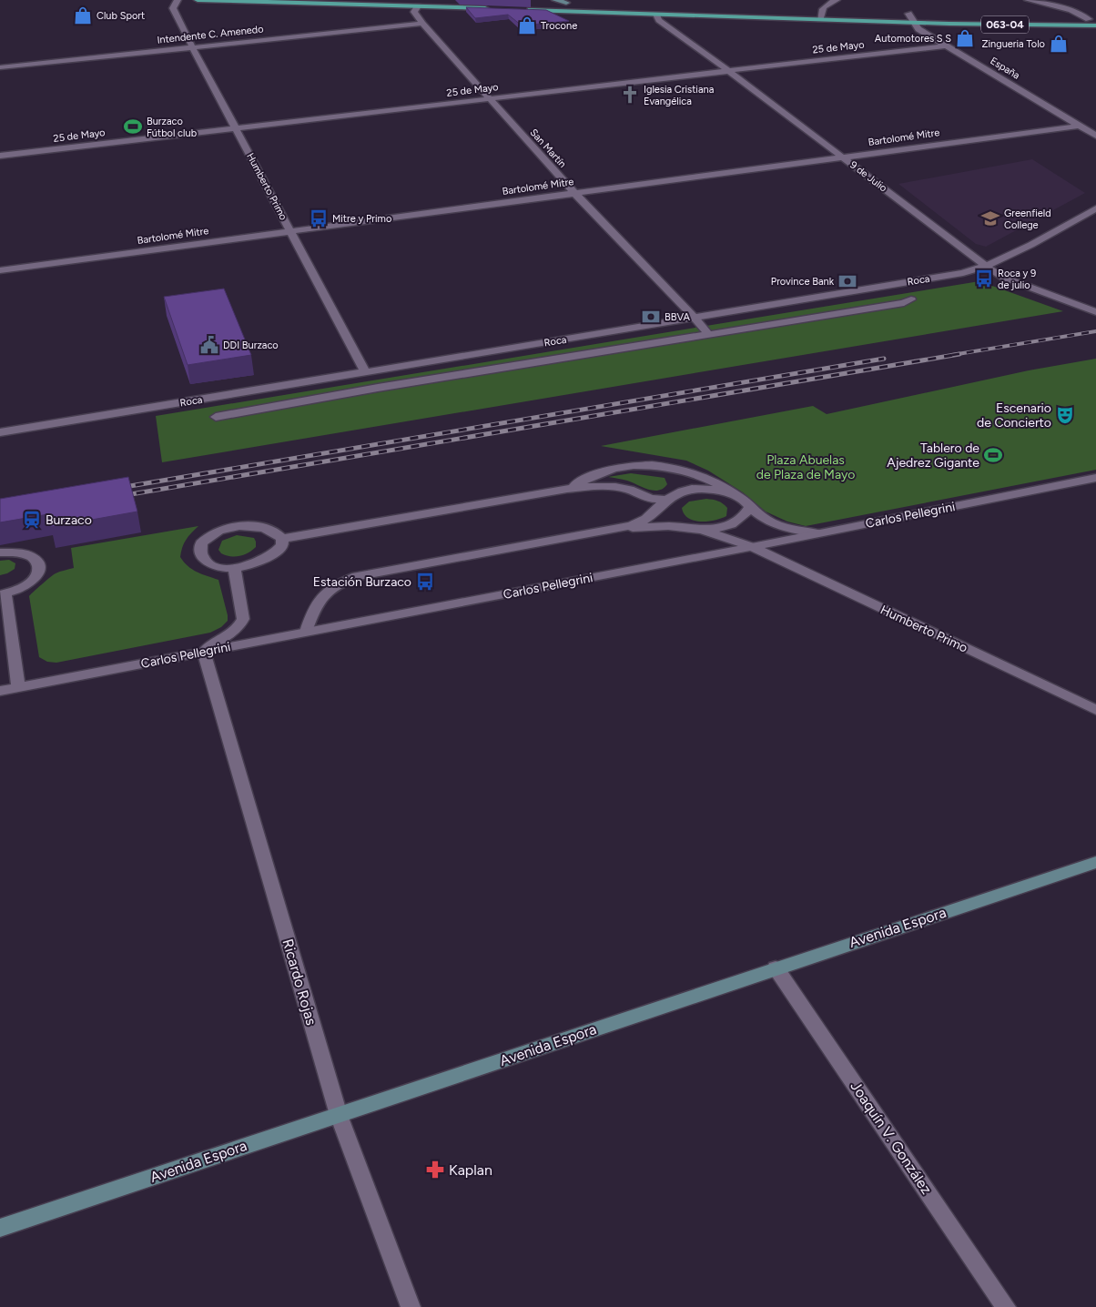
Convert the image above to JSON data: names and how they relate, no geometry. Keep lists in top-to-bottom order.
{
  "streets": {
    "main road": ["063-04", "Avenida Espora"],
    "street": [
      "Intendente C. Amenedo",
      "25 de Mayo",
      "España",
      "Bartolomé Mitre",
      "San Martín",
      "9 de Julio",
      "Humberto Primo",
      "Roca",
      "Carlos Pellegrini",
      "Ricardo Rojas",
      "Joaquín V. González"
    ]
  },
  "crossings": [
    ["063-04", "España"],
    ["063-04", "9 de Julio"],
    ["Intendente C. Amenedo", "San Martín"],
    ["Intendente C. Amenedo", "Humberto Primo"],
    ["25 de Mayo", "España"],
    ["25 de Mayo", "San Martín"],
    ["25 de Mayo", "9 de Julio"],
    ["25 de Mayo", "Humberto Primo"],
    ["España", "Bartolomé Mitre"],
    ["Bartolomé Mitre", "San Martín"],
    ["Bartolomé Mitre", "9 de Julio"],
    ["Bartolomé Mitre", "Humberto Primo"],
    ["San Martín", "Roca"],
    ["9 de Julio", "Roca"],
    ["Humberto Primo", "Roca"],
    ["Humberto Primo", "Carlos Pellegrini"],
    ["Carlos Pellegrini", "Ricardo Rojas"],
    ["Avenida Espora", "Ricardo Rojas"],
    ["Avenida Espora", "Joaquín V. González"]
  ],
  "parks": ["Plaza Abuelas de Plaza de Mayo"],
  "places": {
    "shop": [
      "Club Sport",
      "Trocone",
      "Automotores S S",
      "Zingueria Tolo"
    ],
    "church": ["Iglesia Cristiana Evangélica"],
    "sports": ["Burzaco Fútbol club", "Tablero de Ajedrez Gigante"],
    "bus stop": ["Mitre y Primo", "Roca y 9 de julio", "Estación Burzaco"],
    "school or university": ["Greenfield College"],
    "bank": ["Province Bank", "BBVA"],
    "public building": ["DDI Burzaco"],
    "theatre": ["Escenario de Concierto"],
    "station": ["Burzaco"],
    "pharmacy": ["Kaplan"]
  }
}
